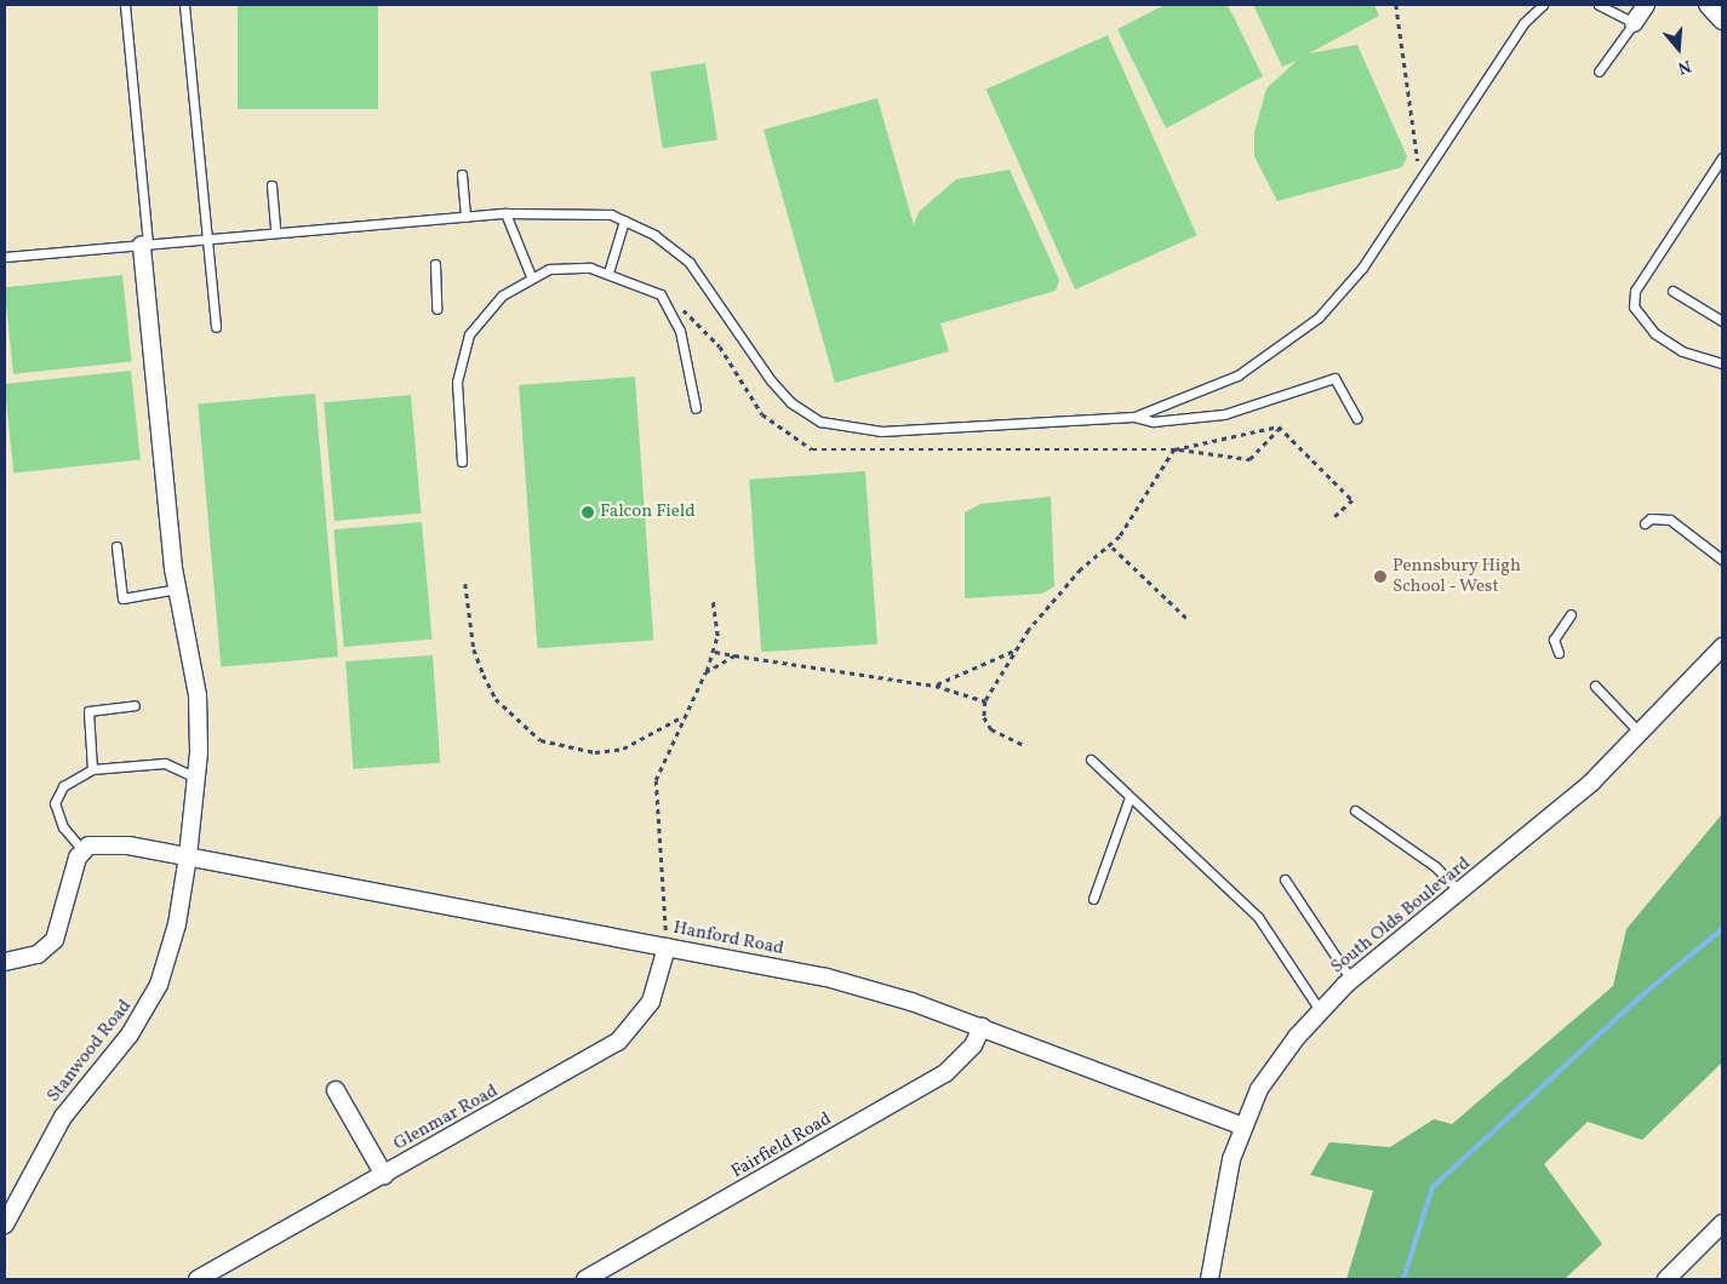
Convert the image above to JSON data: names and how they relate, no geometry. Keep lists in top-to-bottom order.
{
  "streets": {
    "street": [
      "South Olds Boulevard",
      "Hanford Road",
      "Stanwood Road",
      "Glenmar Road",
      "Fairfield Road"
    ]
  },
  "crossings": [
    ["South Olds Boulevard", "Hanford Road"],
    ["Hanford Road", "Stanwood Road"],
    ["Hanford Road", "Glenmar Road"],
    ["Hanford Road", "Fairfield Road"]
  ],
  "places": ["Falcon Field", "Pennsbury High School - West"],
  "north": "bottom"
}
